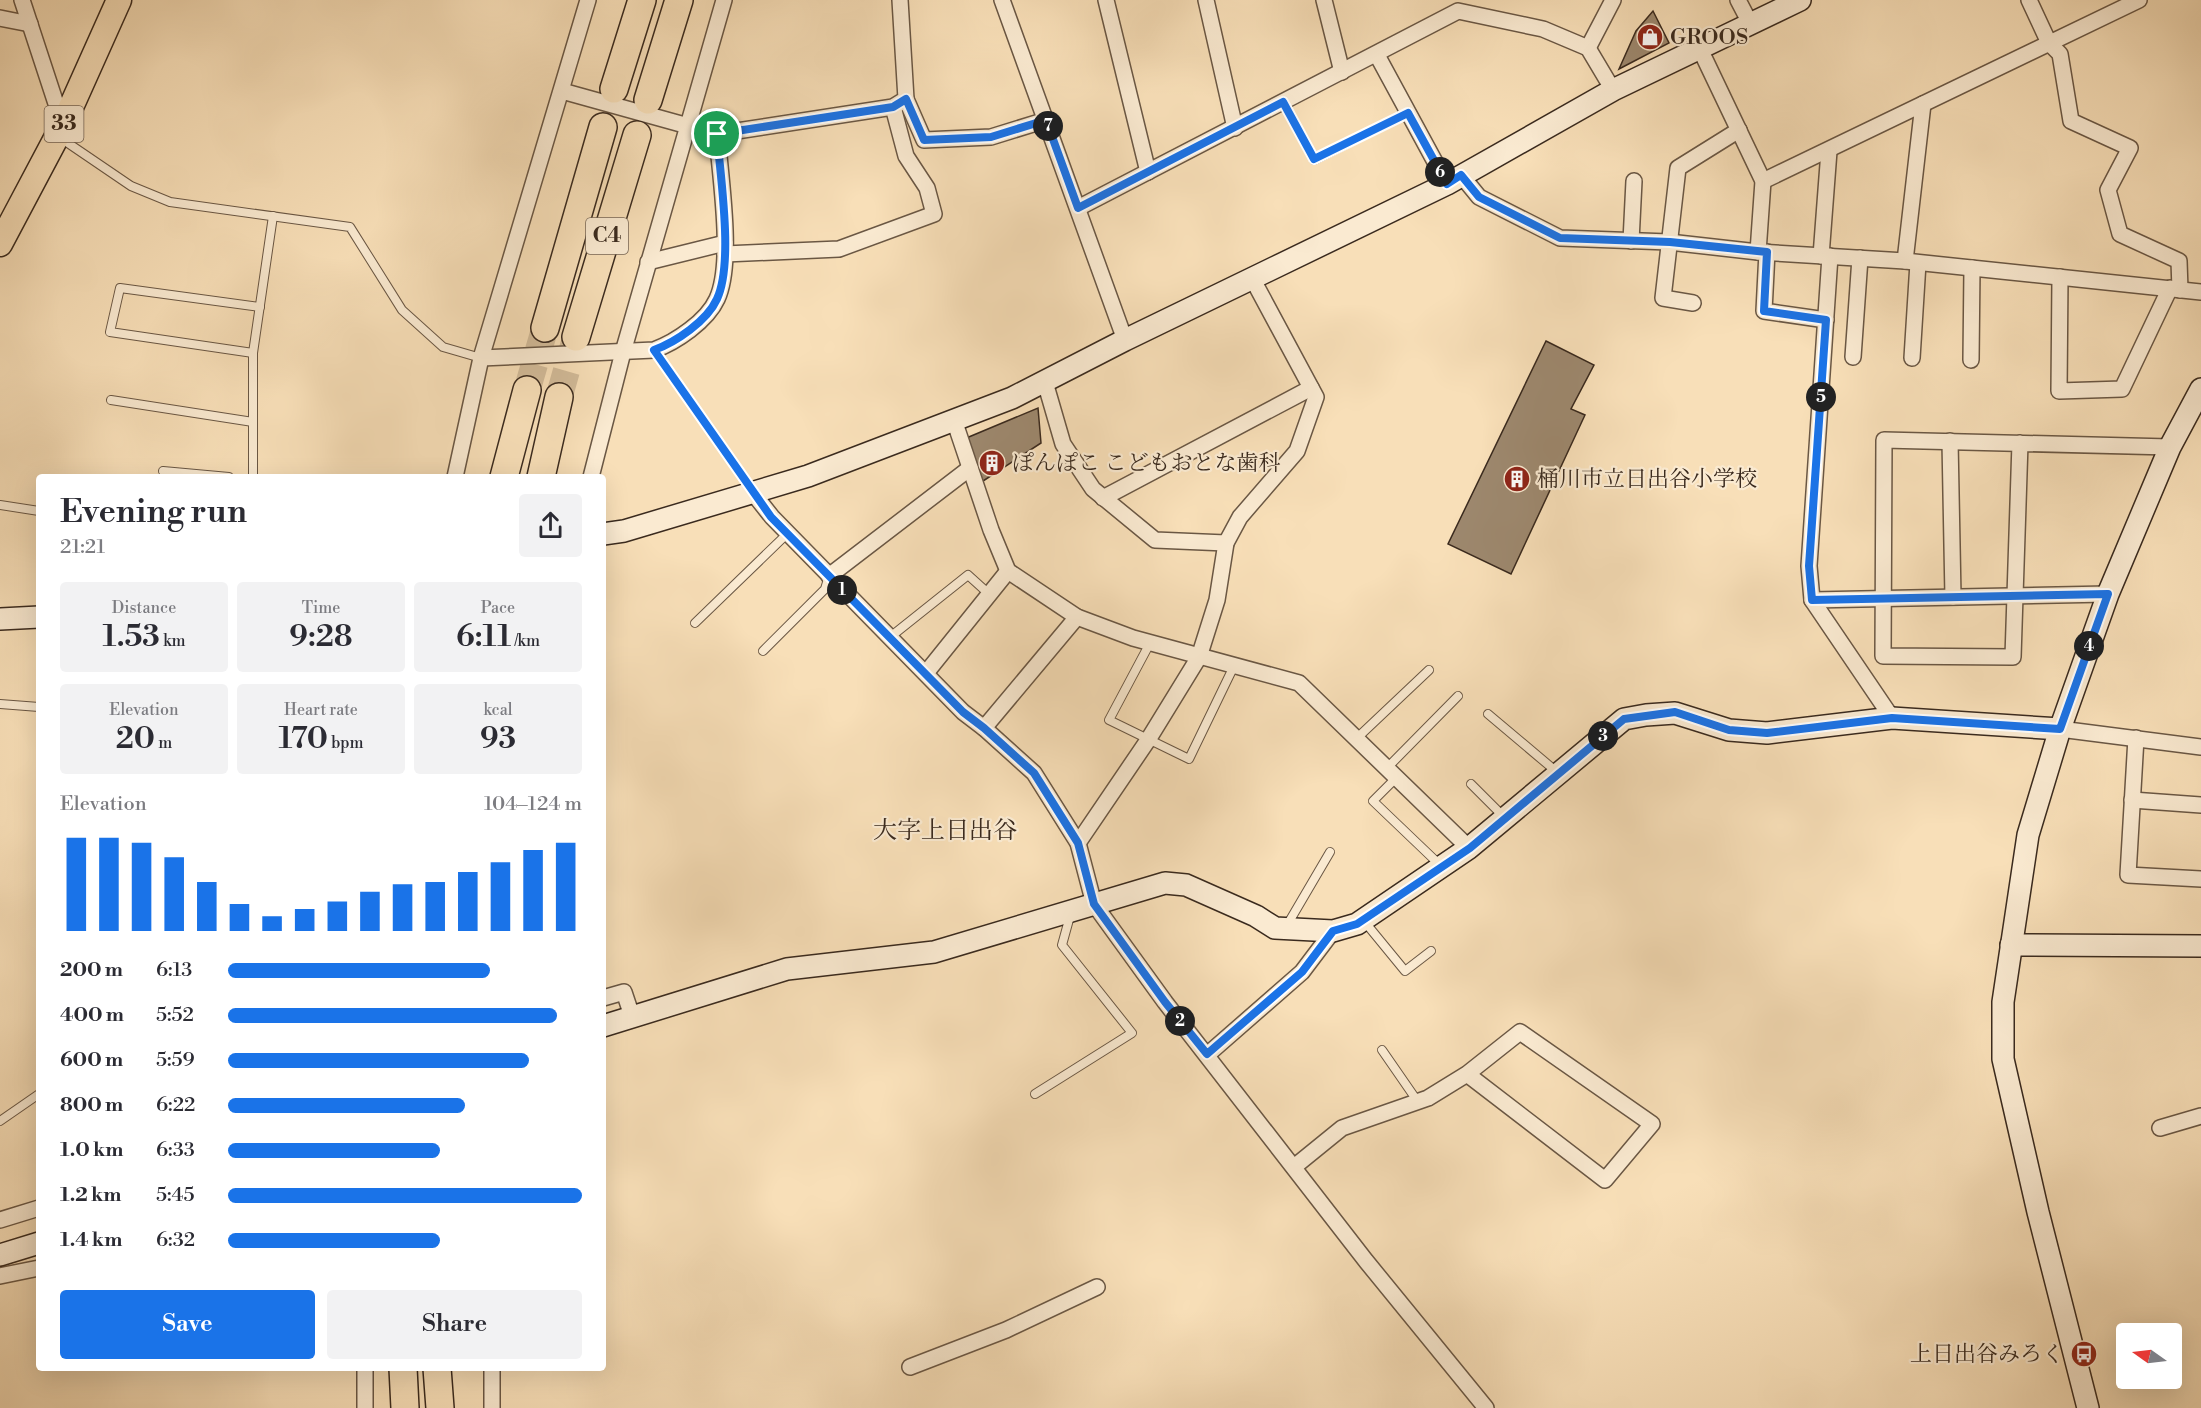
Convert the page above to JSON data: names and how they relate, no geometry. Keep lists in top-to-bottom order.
{
  "streets": {
    "highway": ["C4"],
    "main road": ["33"]
  },
  "districts": ["大字上日出谷"],
  "places": {
    "shop": ["GROOS"],
    "building": ["ぽんぽこ こどもおとな歯科", "桶川市立日出谷小学校"],
    "bus stop": ["上日出谷みろく"]
  },
  "north": "left",
  "page": {
    "pins": [
      "7",
      "6",
      "5",
      "1",
      "4",
      "3",
      "2"
    ],
    "heading": ["Evening run", "21:21"],
    "stats": [
      ["Distance", "1.53 km"],
      ["Time", "9:28"],
      ["Pace", "6:11 /km"],
      ["Elevation", "20 m"],
      ["Heart rate", "170 bpm"],
      ["kcal", "93"]
    ],
    "chart": ["Elevation", "104–124 m"],
    "list": [
      {
        "name": "200 m",
        "note": "6:13"
      },
      {
        "name": "400 m",
        "note": "5:52"
      },
      {
        "name": "600 m",
        "note": "5:59"
      },
      {
        "name": "800 m",
        "note": "6:22"
      },
      {
        "name": "1.0 km",
        "note": "6:33"
      },
      {
        "name": "1.2 km",
        "note": "5:45"
      },
      {
        "name": "1.4 km",
        "note": "6:32"
      }
    ],
    "buttons": ["Save", "Share"]
  }
}
